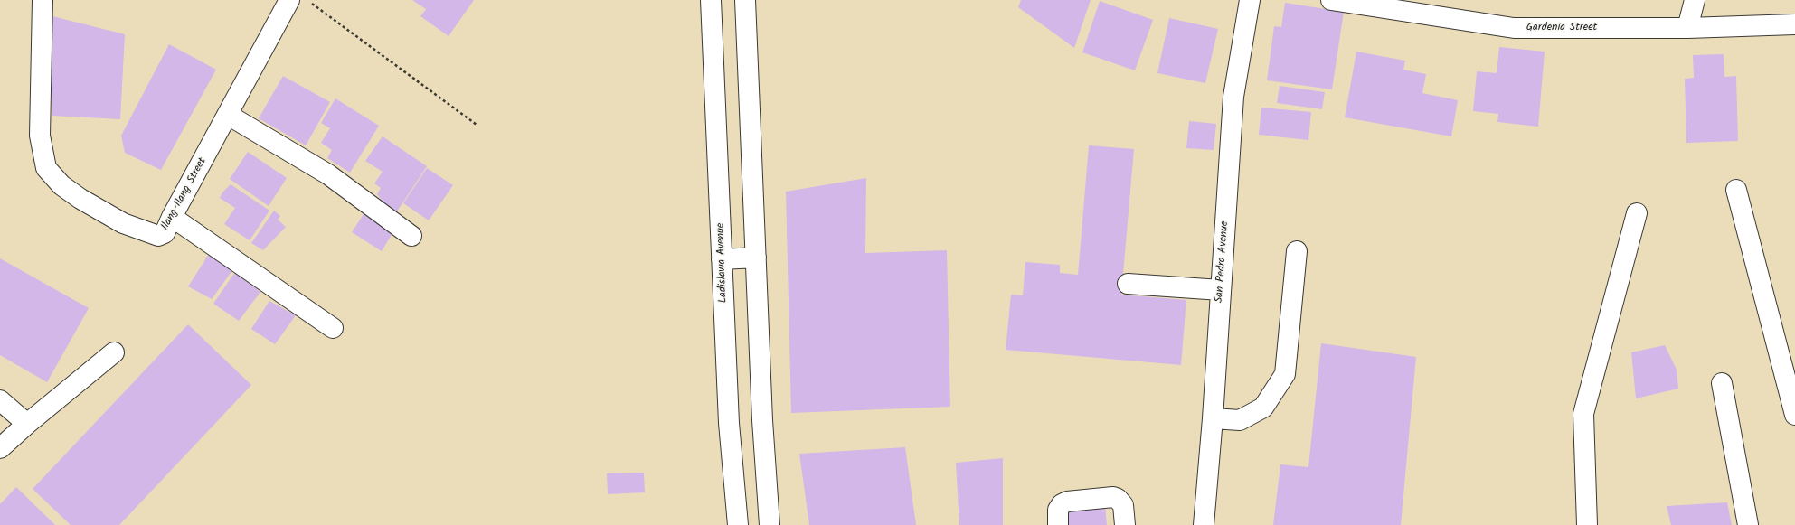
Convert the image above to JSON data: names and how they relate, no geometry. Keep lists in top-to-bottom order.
{
  "streets": {
    "street": [
      "Gardenia Street",
      "Ilang-Ilang Street",
      "San Pedro Avenue",
      "Ladislawa Avenue"
    ]
  }
}
